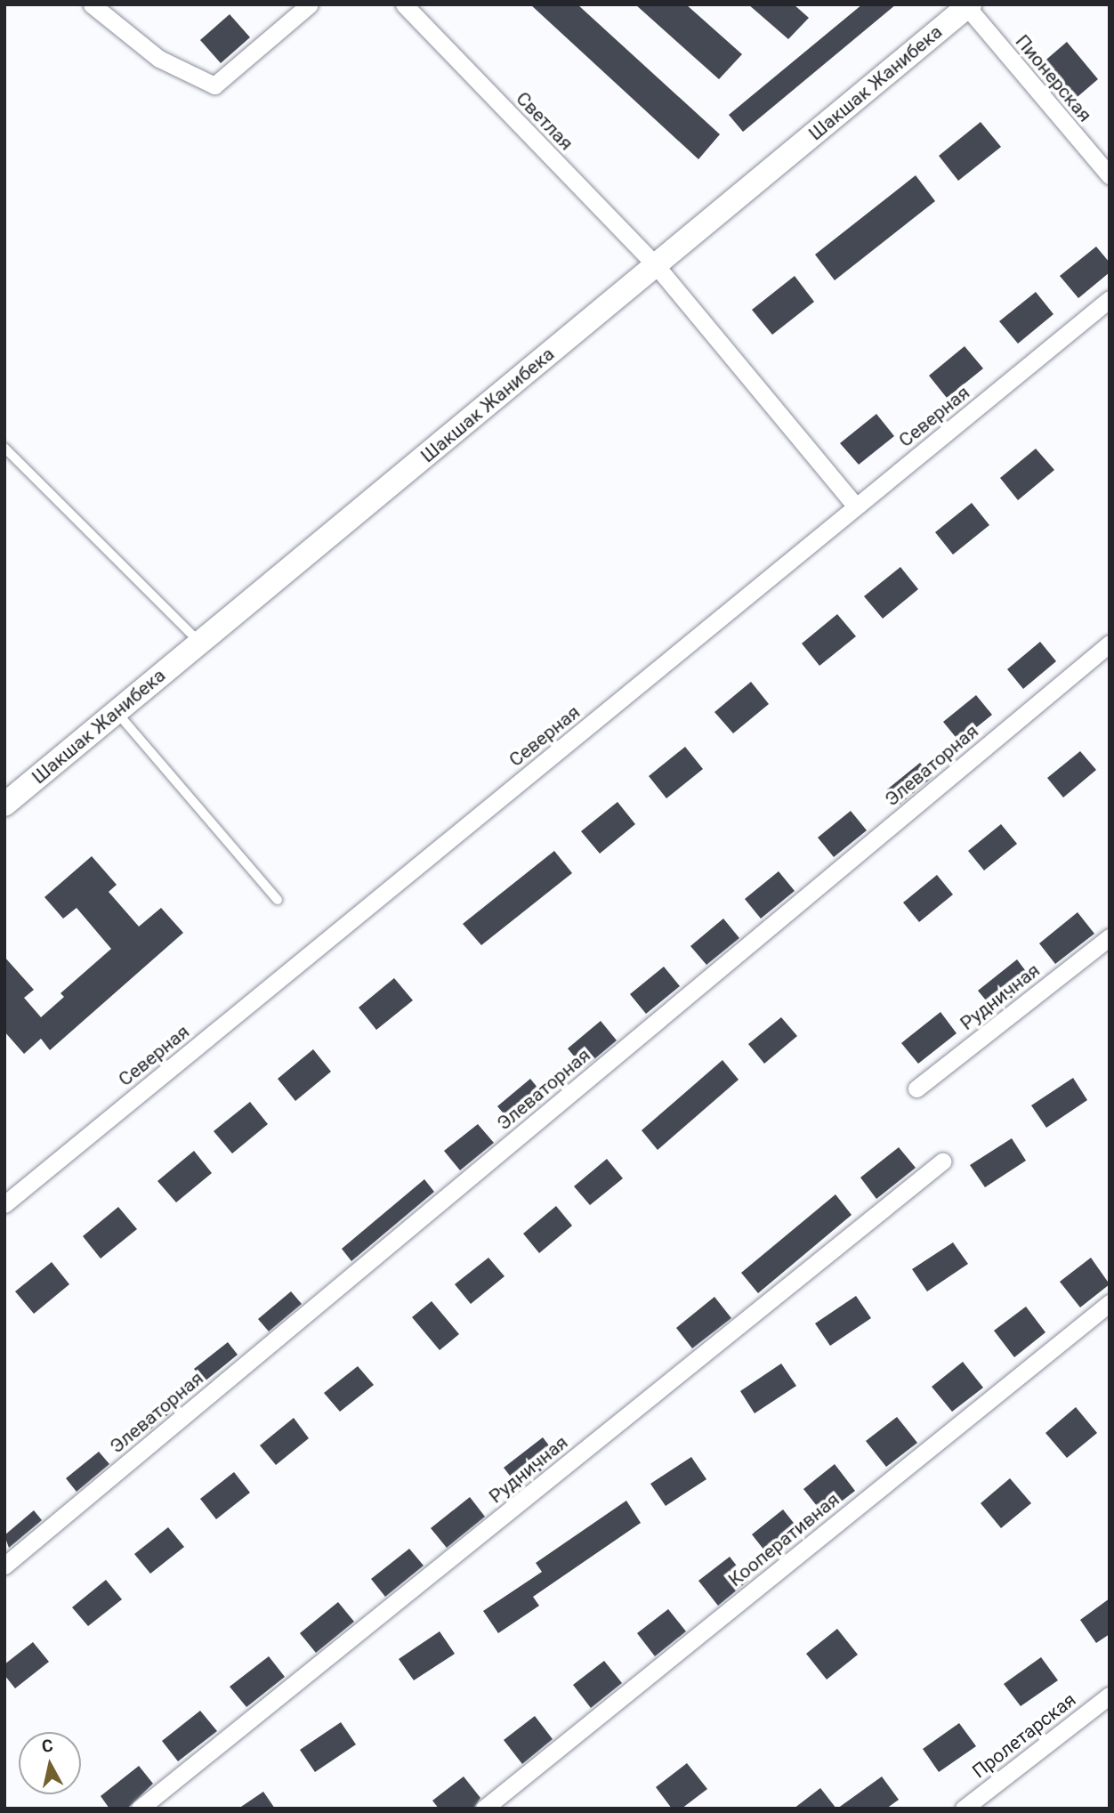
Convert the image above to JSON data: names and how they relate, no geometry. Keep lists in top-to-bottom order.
{
  "streets": {
    "main road": ["Шакшак Жанибека"],
    "street": [
      "Пионерская",
      "Светлая",
      "Северная",
      "Элеваторная",
      "Рудничная",
      "Кооперативная",
      "Пролетарская"
    ]
  },
  "crossings": [
    ["Пионерская", "Шакшак Жанибека"],
    ["Шакшак Жанибека", "Светлая"],
    ["Светлая", "Северная"]
  ],
  "north": "top"
}
